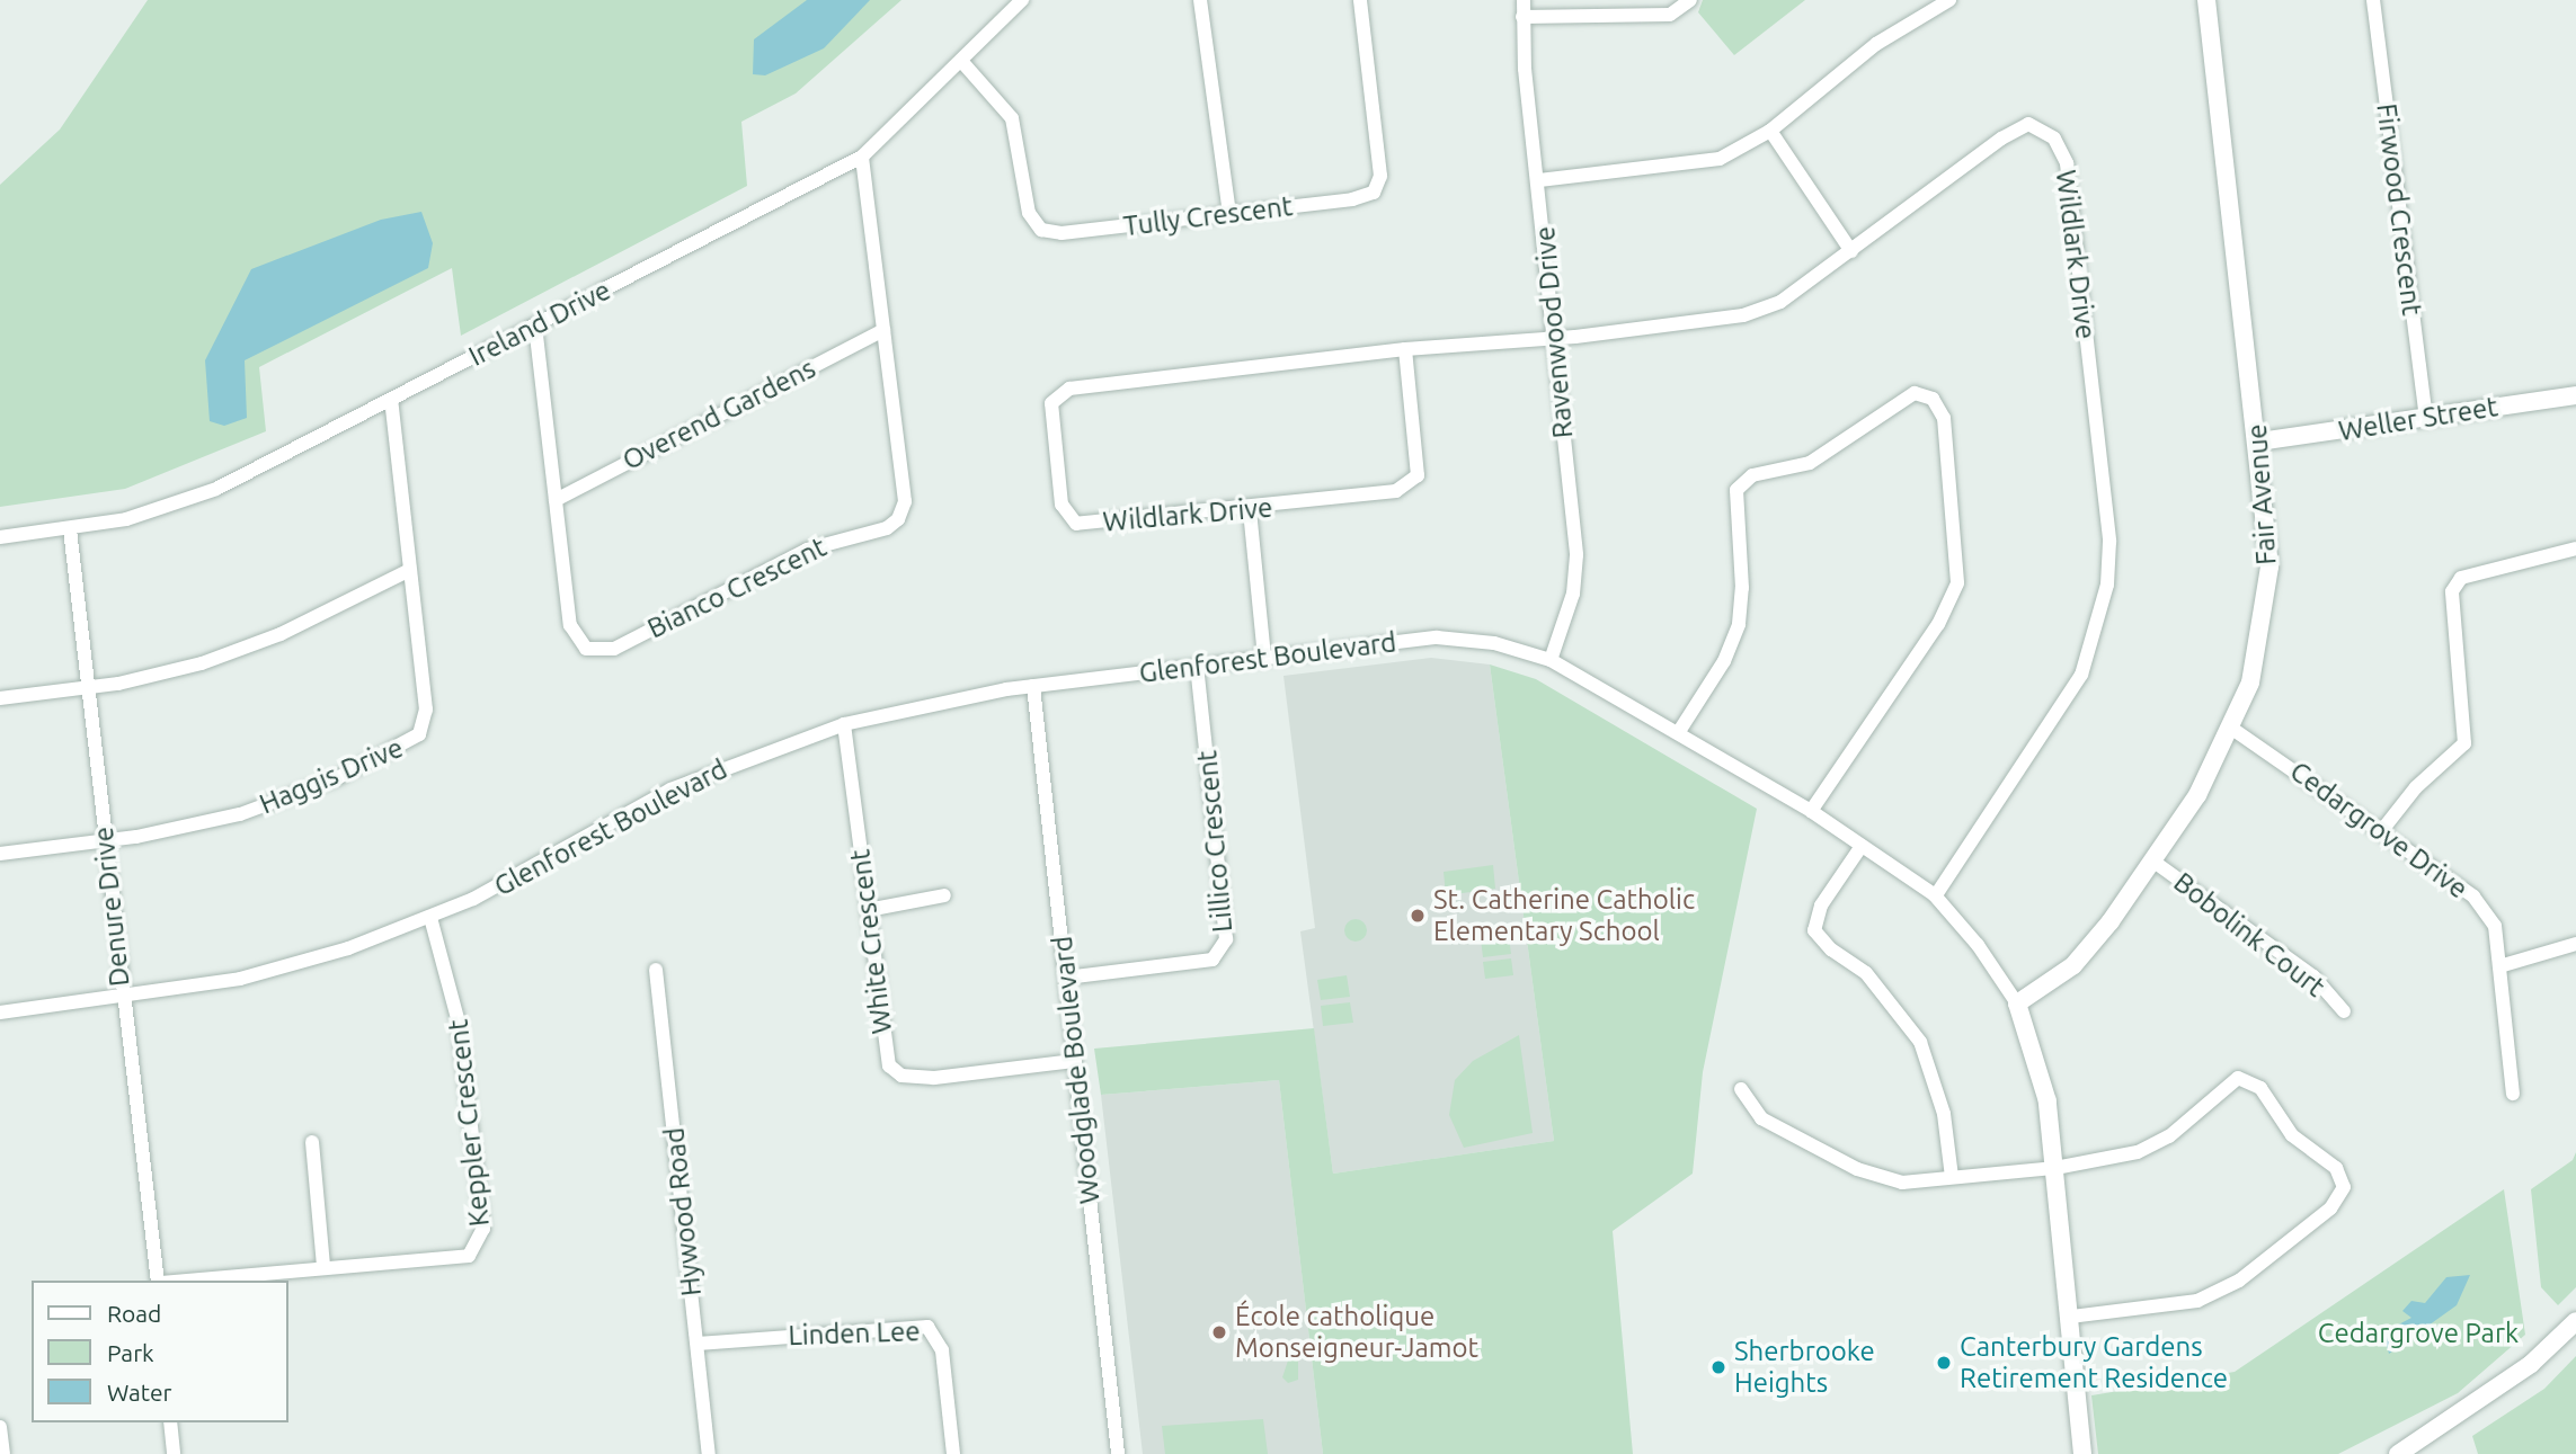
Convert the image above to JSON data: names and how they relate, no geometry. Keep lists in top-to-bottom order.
{
  "streets": {
    "street": [
      "Firwood Crescent",
      "Tully Crescent",
      "Wildlark Drive",
      "Ireland Drive",
      "Ravenwood Drive",
      "Overend Gardens",
      "Weller Street",
      "Fair Avenue",
      "Bianco Crescent",
      "Glenforest Boulevard",
      "Haggis Drive",
      "Cedargrove Drive",
      "Lillico Crescent",
      "Denure Drive",
      "Bobolink Court",
      "White Crescent",
      "Woodglade Boulevard",
      "Keppler Crescent",
      "Hywood Road",
      "Linden Lee"
    ]
  },
  "crossings": [
    ["Firwood Crescent", "Weller Street"],
    ["Tully Crescent", "Ireland Drive"],
    ["Wildlark Drive", "Ravenwood Drive"],
    ["Wildlark Drive", "Glenforest Boulevard"],
    ["Ireland Drive", "Bianco Crescent"],
    ["Ireland Drive", "Haggis Drive"],
    ["Ireland Drive", "Denure Drive"],
    ["Ravenwood Drive", "Glenforest Boulevard"],
    ["Overend Gardens", "Bianco Crescent"],
    ["Weller Street", "Fair Avenue"],
    ["Fair Avenue", "Glenforest Boulevard"],
    ["Fair Avenue", "Cedargrove Drive"],
    ["Fair Avenue", "Bobolink Court"],
    ["Glenforest Boulevard", "Lillico Crescent"],
    ["Glenforest Boulevard", "Denure Drive"],
    ["Glenforest Boulevard", "White Crescent"],
    ["Glenforest Boulevard", "Woodglade Boulevard"],
    ["Glenforest Boulevard", "Keppler Crescent"],
    ["Haggis Drive", "Denure Drive"],
    ["Lillico Crescent", "Woodglade Boulevard"],
    ["White Crescent", "Woodglade Boulevard"],
    ["Hywood Road", "Linden Lee"]
  ],
  "parks": ["Cedargrove Park"],
  "places": [
    "St. Catherine Catholic Elementary School",
    "École catholique Monseigneur-Jamot",
    "Canterbury Gardens Retirement Residence",
    "Sherbrooke Heights"
  ],
  "legend": ["Road", "Park", "Water"]
}
